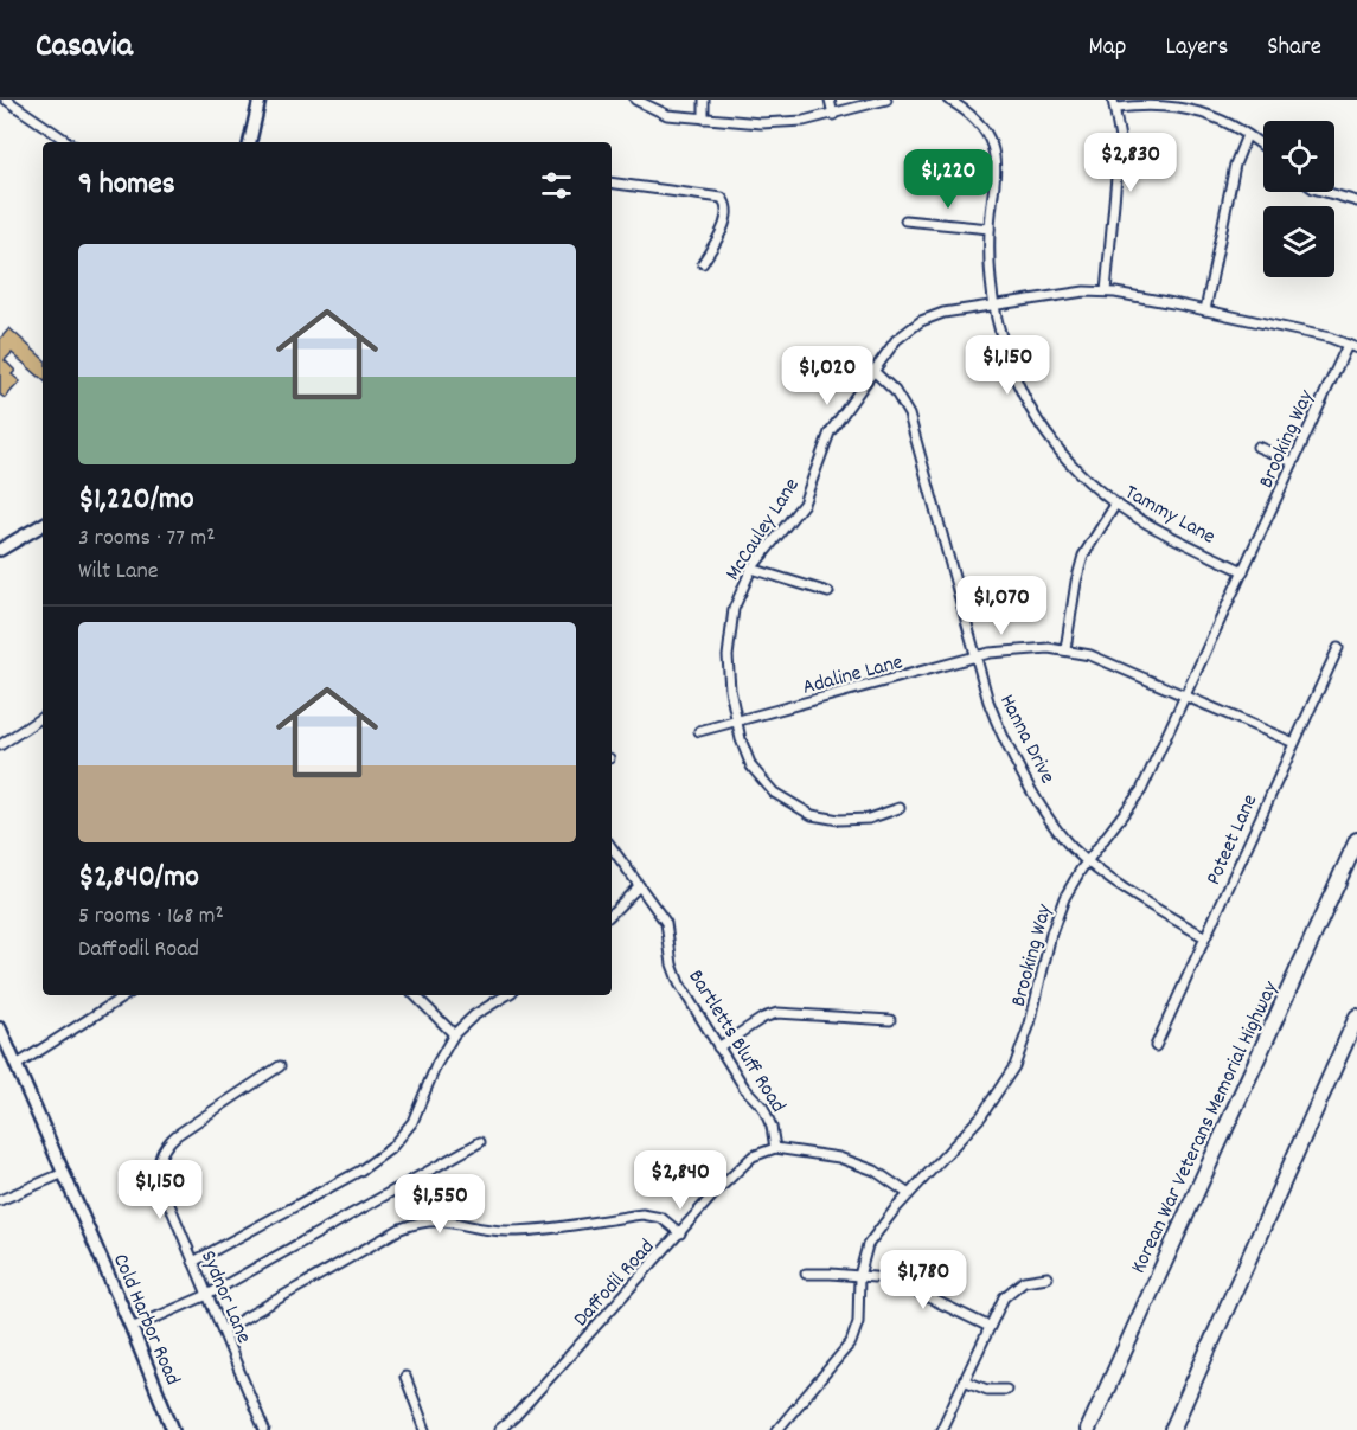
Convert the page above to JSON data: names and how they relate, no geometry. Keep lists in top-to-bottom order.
{
  "streets": {
    "highway": ["Korean War Veterans Memorial Highway"],
    "main road": ["Cold Harbor Road"],
    "street": [
      "Brooking Way",
      "Tammy Lane",
      "McCauley Lane",
      "Adaline Lane",
      "Hanna Drive",
      "Poteet Lane",
      "Bartletts Bluff Road",
      "Daffodil Road",
      "Sydnor Lane"
    ]
  },
  "crossings": [
    ["Brooking Way", "Tammy Lane"],
    ["Brooking Way", "McCauley Lane"],
    ["Brooking Way", "Adaline Lane"],
    ["Brooking Way", "Hanna Drive"],
    ["Tammy Lane", "McCauley Lane"],
    ["McCauley Lane", "Adaline Lane"],
    ["McCauley Lane", "Hanna Drive"],
    ["Adaline Lane", "Hanna Drive"],
    ["Adaline Lane", "Poteet Lane"],
    ["Hanna Drive", "Poteet Lane"],
    ["Bartletts Bluff Road", "Daffodil Road"]
  ],
  "page": {
    "header": "Casavia",
    "nav": ["Map", "Layers", "Share"],
    "price": [
      "$2,830",
      "$1,220",
      "$1,150",
      "$1,020",
      "$1,070",
      "$2,840",
      "$1,150",
      "$1,550",
      "$1,780"
    ],
    "heading": "9 homes",
    "list": [
      {
        "name": "$1,220/mo",
        "note": "3 rooms · 77 m² · Wilt Lane"
      },
      {
        "name": "$2,840/mo",
        "note": "5 rooms · 168 m² · Daffodil Road"
      }
    ]
  }
}
